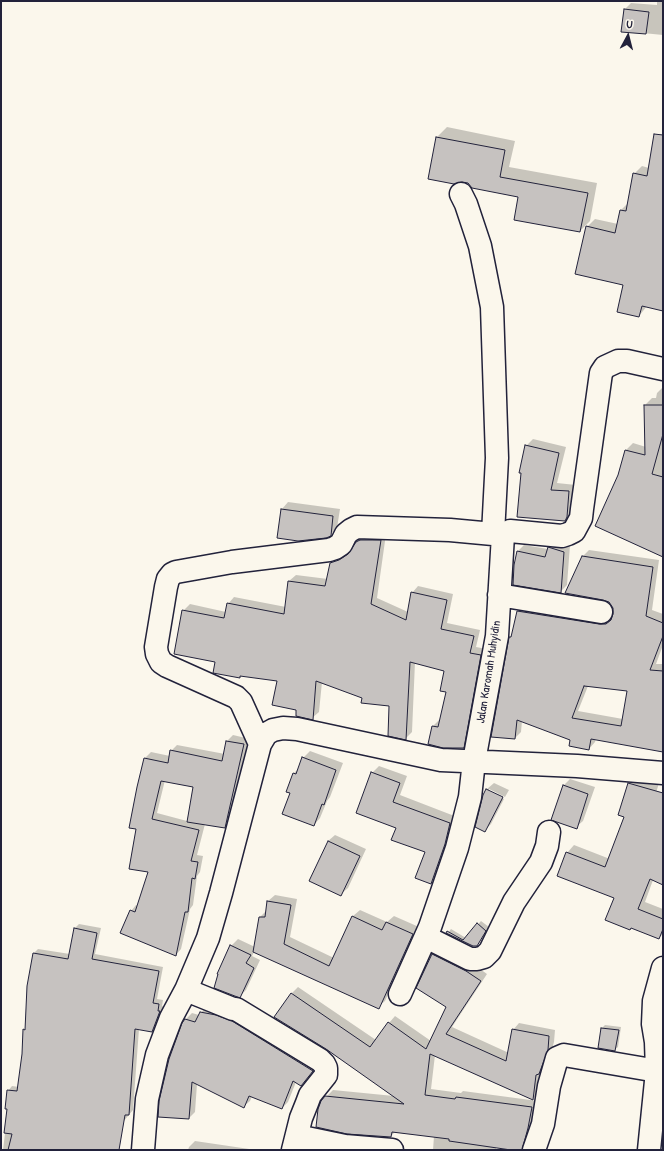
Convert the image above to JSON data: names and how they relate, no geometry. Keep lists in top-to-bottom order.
{
  "streets": {
    "street": ["Jalan Karomah Muhyidin"]
  },
  "north": "top"
}
